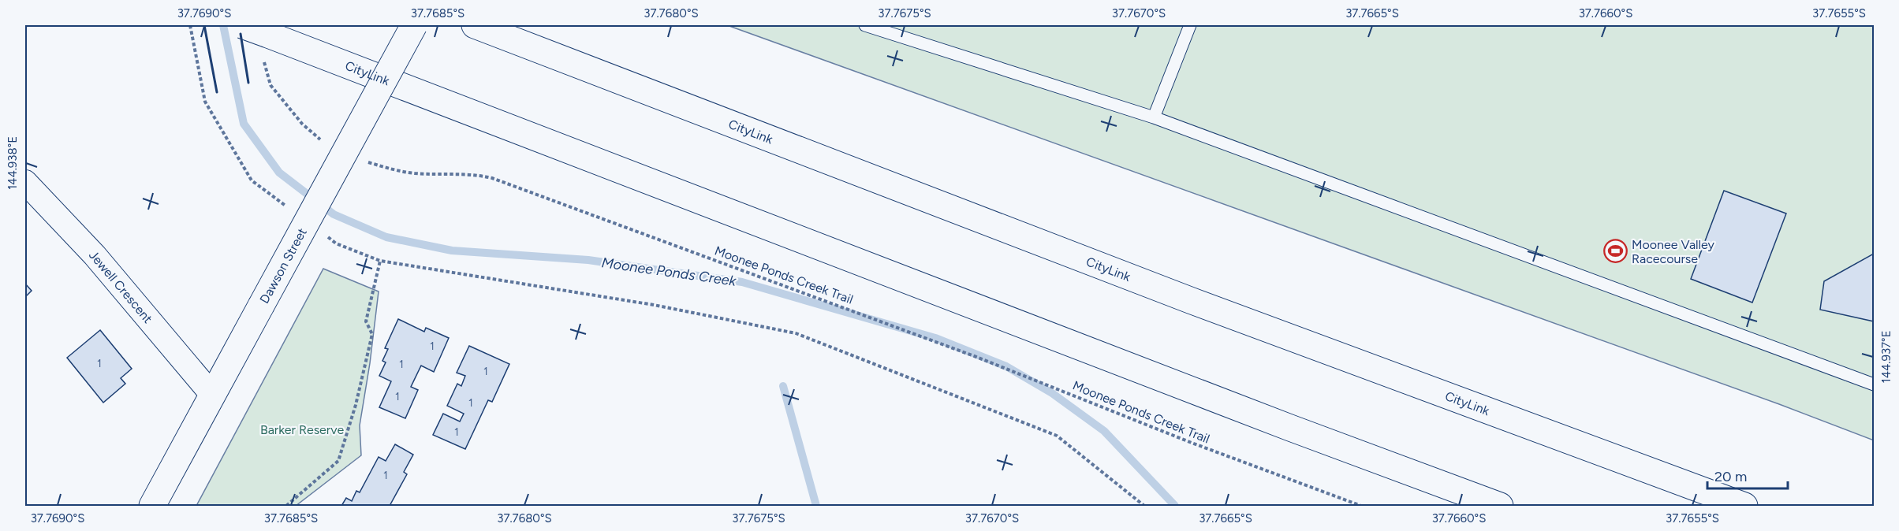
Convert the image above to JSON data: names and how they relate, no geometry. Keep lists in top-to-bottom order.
{
  "streets": {
    "main road": ["CityLink", "Dawson Street"],
    "street": ["Jewell Crescent"],
    "path": ["Moonee Ponds Creek Trail"]
  },
  "crossings": [
    ["Dawson Street", "Jewell Crescent"]
  ],
  "water": ["Moonee Ponds Creek"],
  "parks": ["Barker Reserve"],
  "places": {
    "sports": ["Moonee Valley Racecourse"]
  },
  "house_numbers": [
    "1",
    "1",
    "1",
    "1",
    "1",
    "1",
    "1",
    "1"
  ],
  "scale_bar": "20 m",
  "coordinates": [
    "37.7690°S",
    "37.7685°S",
    "37.7680°S",
    "37.7675°S",
    "37.7670°S",
    "37.7665°S",
    "37.7660°S",
    "37.7655°S",
    "144.938°E",
    "144.937°E"
  ]
}
